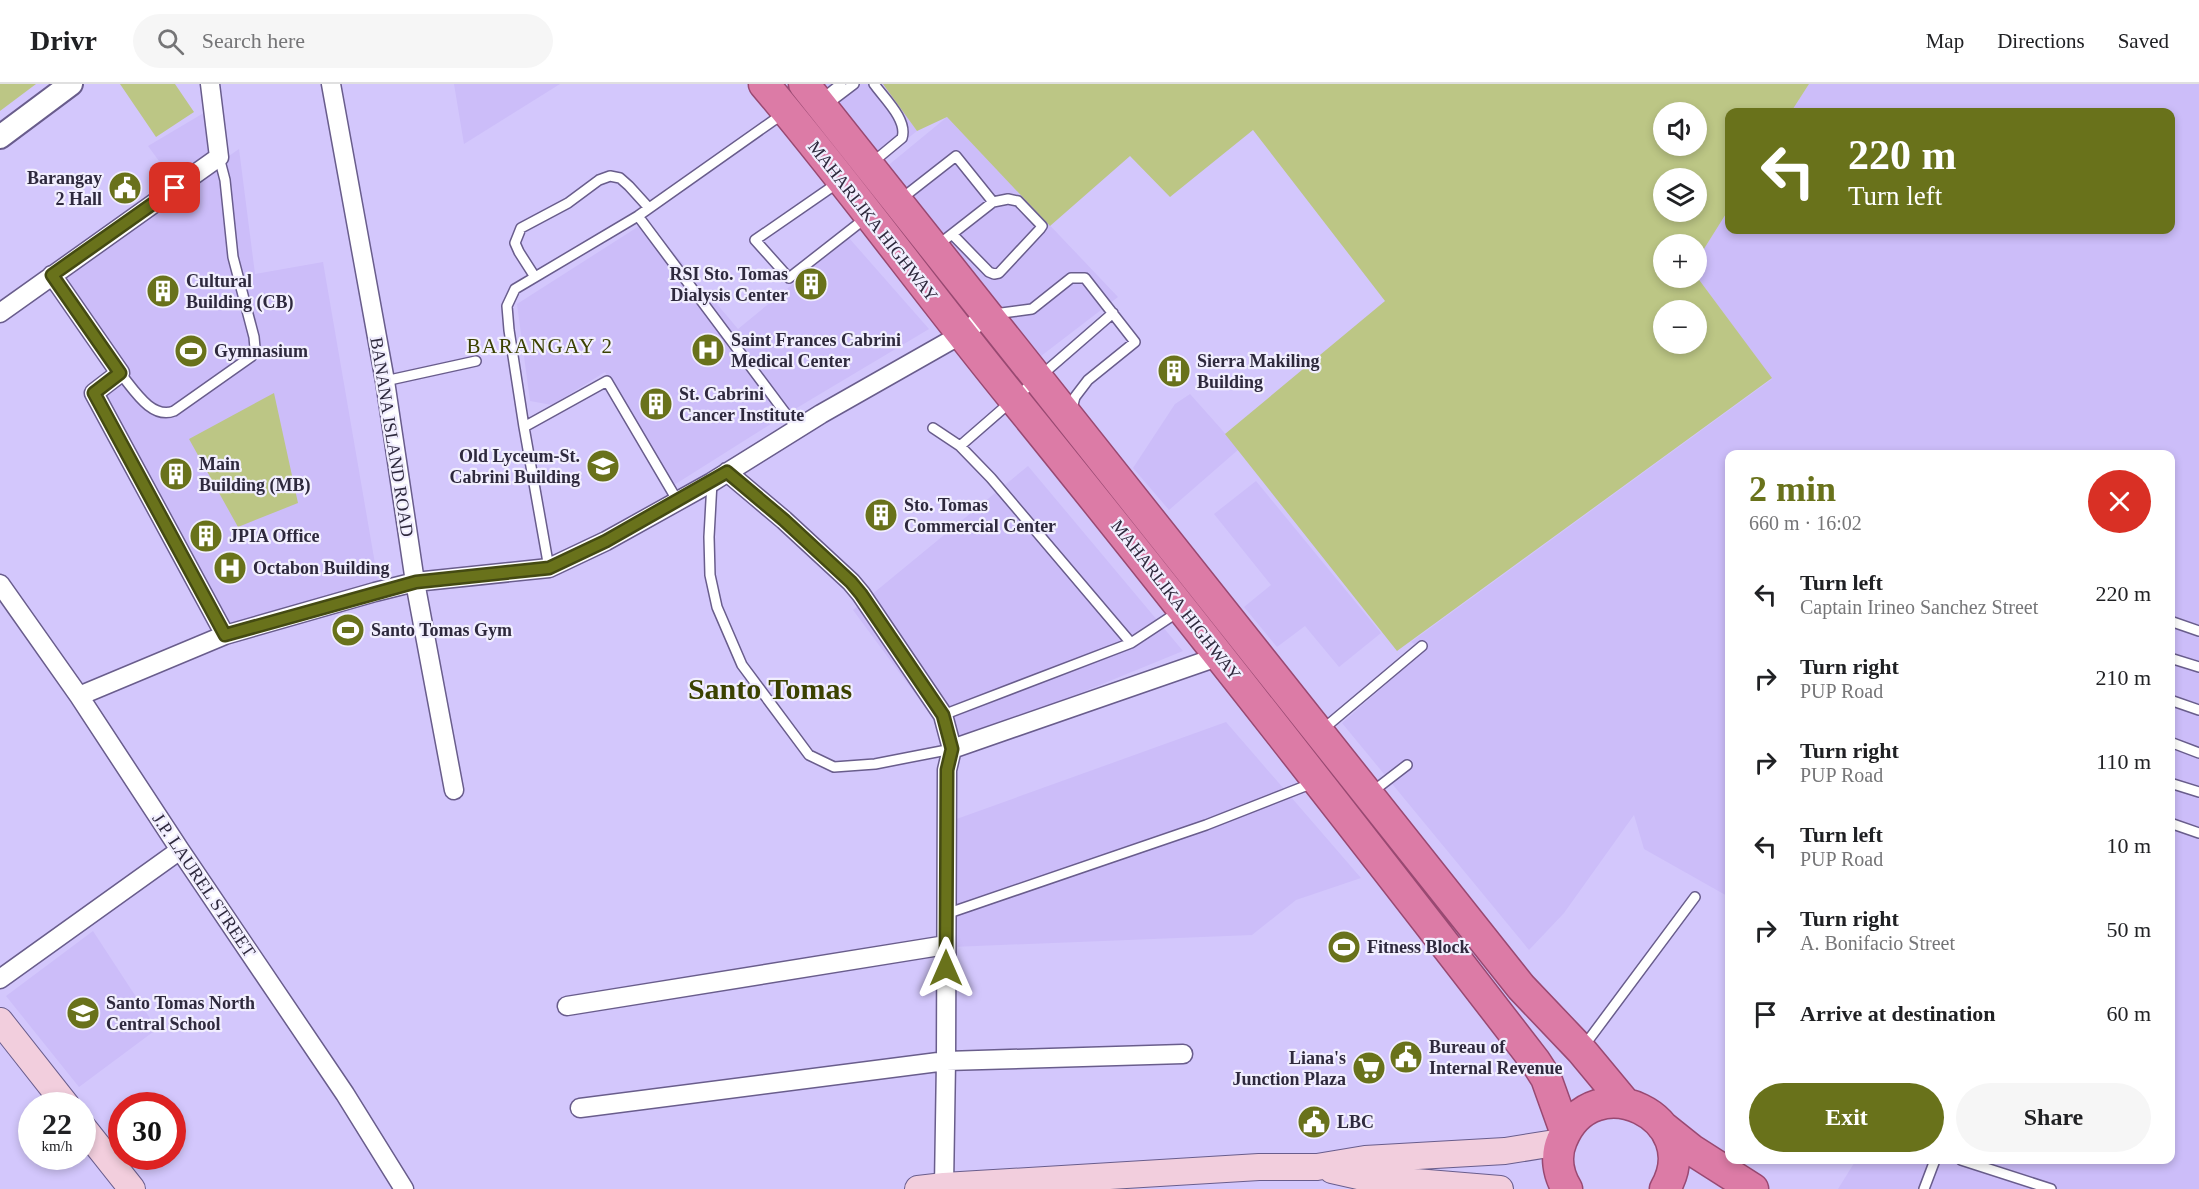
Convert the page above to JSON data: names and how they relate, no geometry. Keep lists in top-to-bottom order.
{
  "streets": {
    "highway": ["MAHARLIKA HIGHWAY"],
    "street": ["BANANA ISLAND ROAD", "J.P. LAUREL STREET"]
  },
  "districts": ["BARANGAY 2", "Santo Tomas"],
  "places": {
    "public building": ["Barangay 2 Hall", "Bureau of Internal Revenue", "LBC"],
    "building": [
      "RSI Sto. Tomas Dialysis Center",
      "Cultural Building (CB)",
      "Sierra Makiling Building",
      "St. Cabrini Cancer Institute",
      "Main Building (MB)",
      "Sto. Tomas Commercial Center",
      "JPIA Office"
    ],
    "hospital": ["Saint Frances Cabrini Medical Center", "Octabon Building"],
    "sports": ["Gymnasium", "Santo Tomas Gym", "Fitness Block"],
    "school or university": ["Old Lyceum-St. Cabrini Building", "Santo Tomas North Central School"],
    "supermarket": ["Liana's Junction Plaza"]
  },
  "page": {
    "header": "Drivr",
    "search": "Search here",
    "nav": ["Map", "Directions", "Saved"],
    "map_buttons": ["+", "−"],
    "turn": ["220 m", "Turn left"],
    "heading": ["2 min", "660 m · 16:02"],
    "list": [
      {
        "name": "Turn left",
        "note": "Captain Irineo Sanchez Street",
        "value": "220 m"
      },
      {
        "name": "Turn right",
        "note": "PUP Road",
        "value": "210 m"
      },
      {
        "name": "Turn right",
        "note": "PUP Road",
        "value": "110 m"
      },
      {
        "name": "Turn left",
        "note": "PUP Road",
        "value": "10 m"
      },
      {
        "name": "Turn right",
        "note": "A. Bonifacio Street",
        "value": "50 m"
      },
      {
        "name": "Arrive at destination",
        "value": "60 m"
      }
    ],
    "buttons": ["Exit", "Share"],
    "speed": "22 km/h",
    "limit": "30"
  }
}
